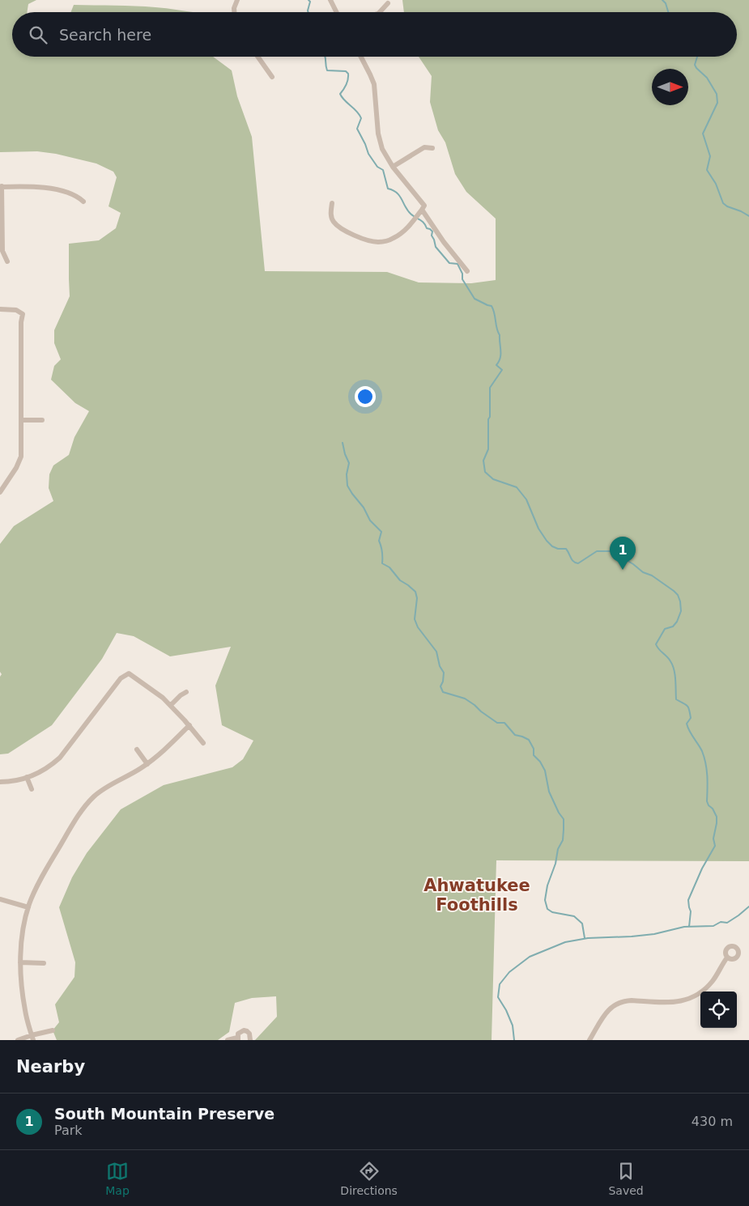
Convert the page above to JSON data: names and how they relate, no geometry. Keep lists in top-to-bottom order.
{
  "districts": ["Ahwatukee Foothills"],
  "north": "right",
  "page": {
    "search": "Search here",
    "pins": "1",
    "heading": "Nearby",
    "list": [
      {
        "mark": "1",
        "name": "South Mountain Preserve",
        "note": "Park",
        "value": "430 m"
      }
    ],
    "nav": ["Map", "Directions", "Saved"]
  }
}
